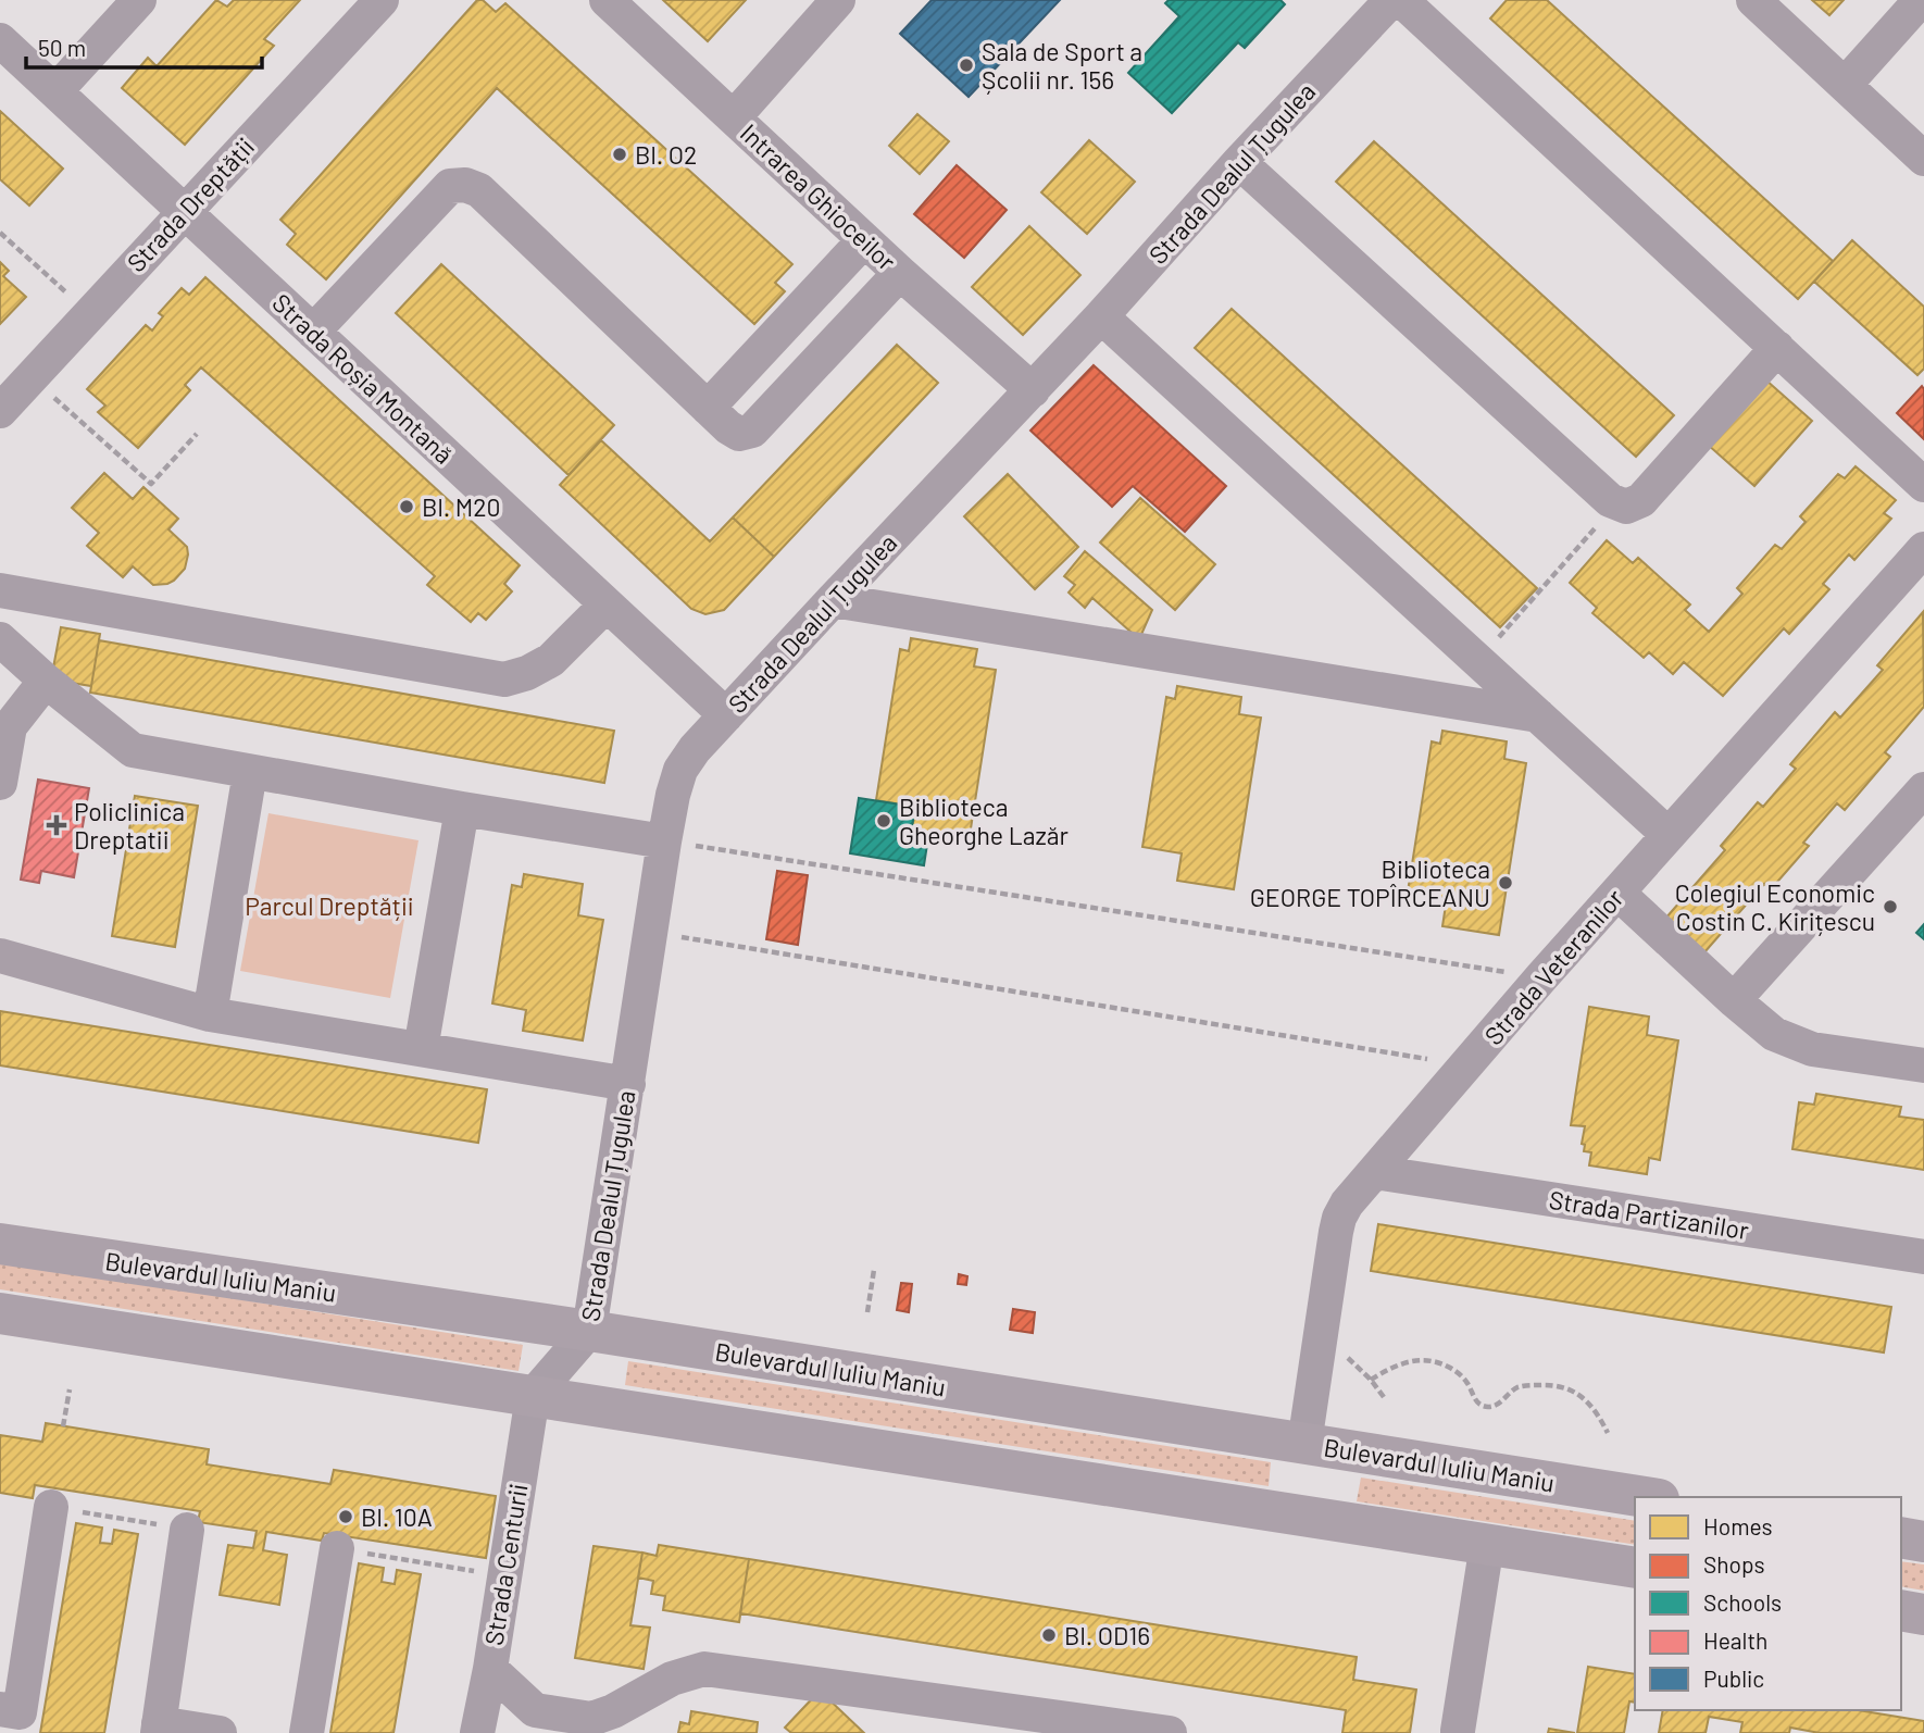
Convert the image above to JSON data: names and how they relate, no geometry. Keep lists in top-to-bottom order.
{
  "streets": {
    "main road": ["Bulevardul Iuliu Maniu"],
    "street": [
      "Strada Dealul Țugulea",
      "Intrarea Ghioceilor",
      "Strada Dreptății",
      "Strada Roșia Montană",
      "Strada Veteranilor",
      "Strada Partizanilor",
      "Strada Centurii"
    ]
  },
  "crossings": [
    ["Strada Dealul Țugulea", "Intrarea Ghioceilor"],
    ["Strada Dealul Țugulea", "Strada Roșia Montană"],
    ["Strada Dealul Țugulea", "Bulevardul Iuliu Maniu"],
    ["Strada Dealul Țugulea", "Strada Centurii"],
    ["Strada Dreptății", "Strada Roșia Montană"],
    ["Strada Veteranilor", "Strada Partizanilor"],
    ["Strada Veteranilor", "Bulevardul Iuliu Maniu"]
  ],
  "parks": ["Parcul Dreptății"],
  "places": {
    "other": [
      "Sala de Sport a Școlii nr. 156",
      "Bl. O2",
      "Bl. M20",
      "Biblioteca Gheorghe Lazăr",
      "Biblioteca GEORGE TOPÎRCEANU",
      "Colegiul Economic Costin C. Kirițescu",
      "Bl. 10A",
      "Bl. OD16"
    ],
    "health": ["Policlinica Dreptatii"]
  },
  "legend": [
    "Homes",
    "Shops",
    "Schools",
    "Health",
    "Public"
  ],
  "scale_bar": "50 m"
}
